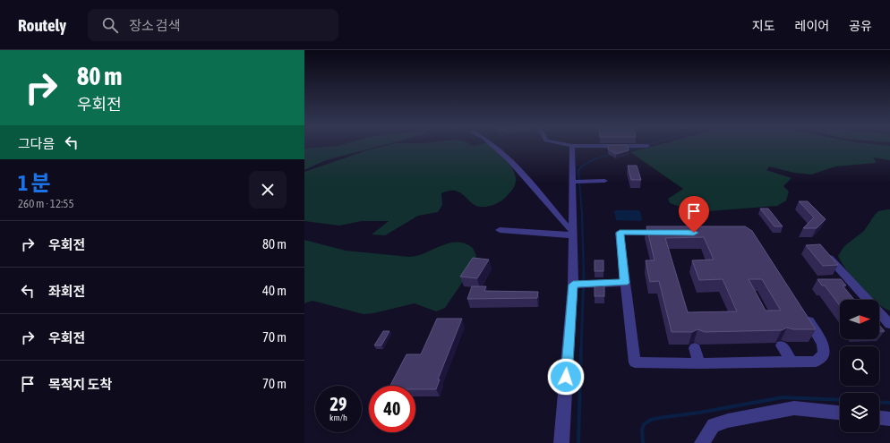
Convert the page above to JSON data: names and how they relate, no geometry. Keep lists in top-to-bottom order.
{
  "north": "right",
  "page": {
    "header": "Routely",
    "search": "장소 검색",
    "nav": ["지도", "레이어", "공유"],
    "turn": ["80 m", "우회전"],
    "then": "그다음",
    "heading": ["1 분", "260 m · 12:55"],
    "list": [
      {
        "name": "우회전",
        "value": "80 m"
      },
      {
        "name": "좌회전",
        "value": "40 m"
      },
      {
        "name": "우회전",
        "value": "70 m"
      },
      {
        "name": "목적지 도착",
        "value": "70 m"
      }
    ],
    "speed": "29 km/h",
    "limit": "40"
  }
}
